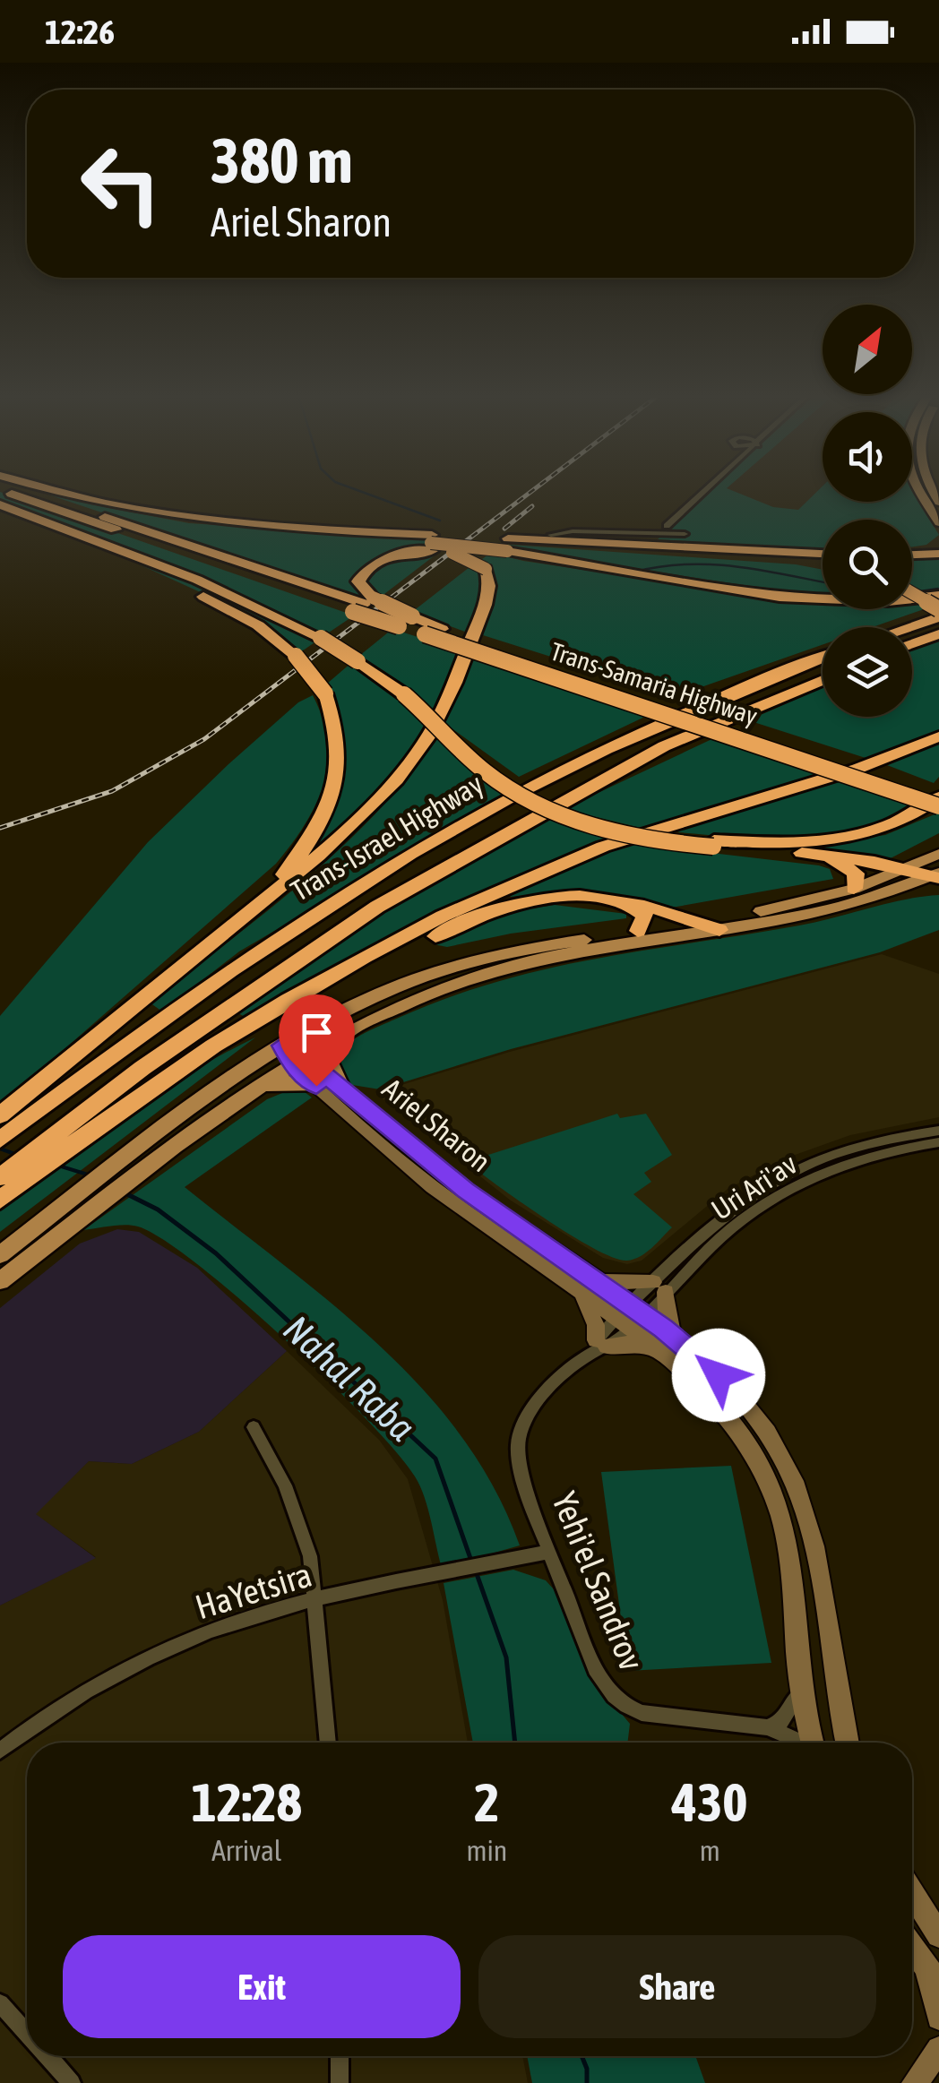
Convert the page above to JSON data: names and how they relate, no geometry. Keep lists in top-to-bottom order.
{
  "streets": {
    "highway": ["Trans-Samaria Highway", "Trans-Israel Highway"],
    "main road": ["Ariel Sharon"],
    "street": ["Uri Ari'av", "Yehi'el Sandrov", "HaYetsira"]
  },
  "crossings": [
    ["Ariel Sharon", "Uri Ari'av"],
    ["Ariel Sharon", "Yehi'el Sandrov"],
    ["Uri Ari'av", "Yehi'el Sandrov"],
    ["Yehi'el Sandrov", "HaYetsira"]
  ],
  "water": ["Nahal Raba"],
  "north": "top right",
  "page": {
    "status": "12:26",
    "turn": ["380 m", "Ariel Sharon"],
    "eta": [
      "12:28",
      "Arrival",
      "2",
      "min",
      "430",
      "m"
    ],
    "buttons": ["Exit", "Share"]
  }
}
